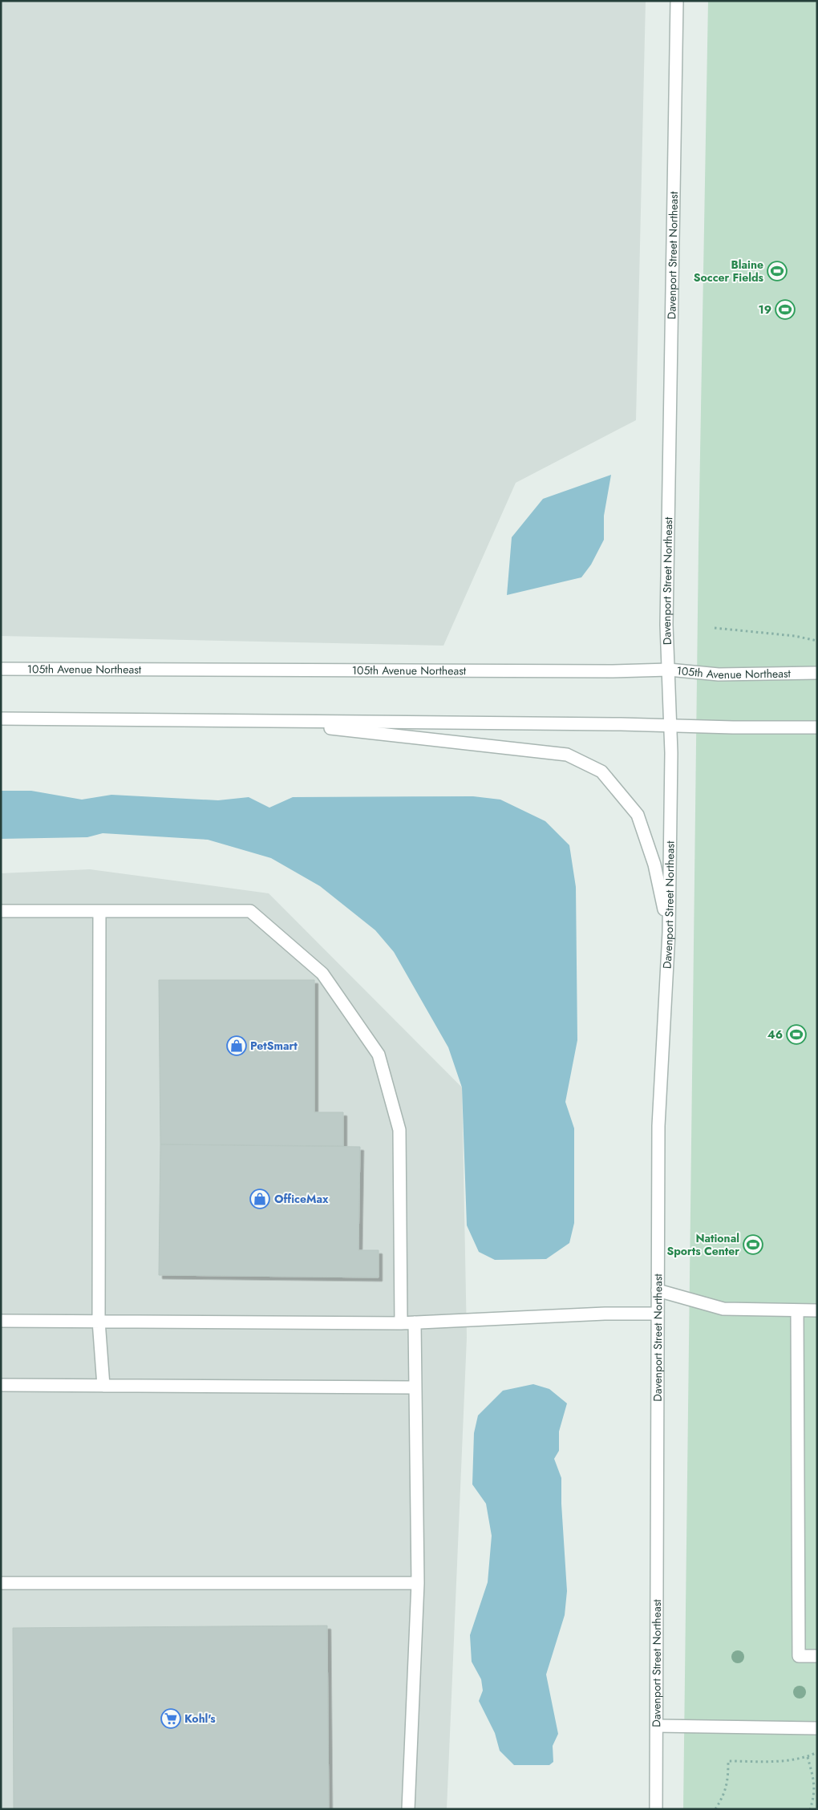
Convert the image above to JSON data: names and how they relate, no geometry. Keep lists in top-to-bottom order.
{
  "streets": {
    "street": ["Davenport Street Northeast", "105th Avenue Northeast"]
  },
  "crossings": [
    ["Davenport Street Northeast", "105th Avenue Northeast"]
  ],
  "places": {
    "sports": [
      "Blaine Soccer Fields",
      "19",
      "46",
      "National Sports Center"
    ],
    "shop": ["PetSmart", "OfficeMax"],
    "supermarket": ["Kohl's"]
  }
}
